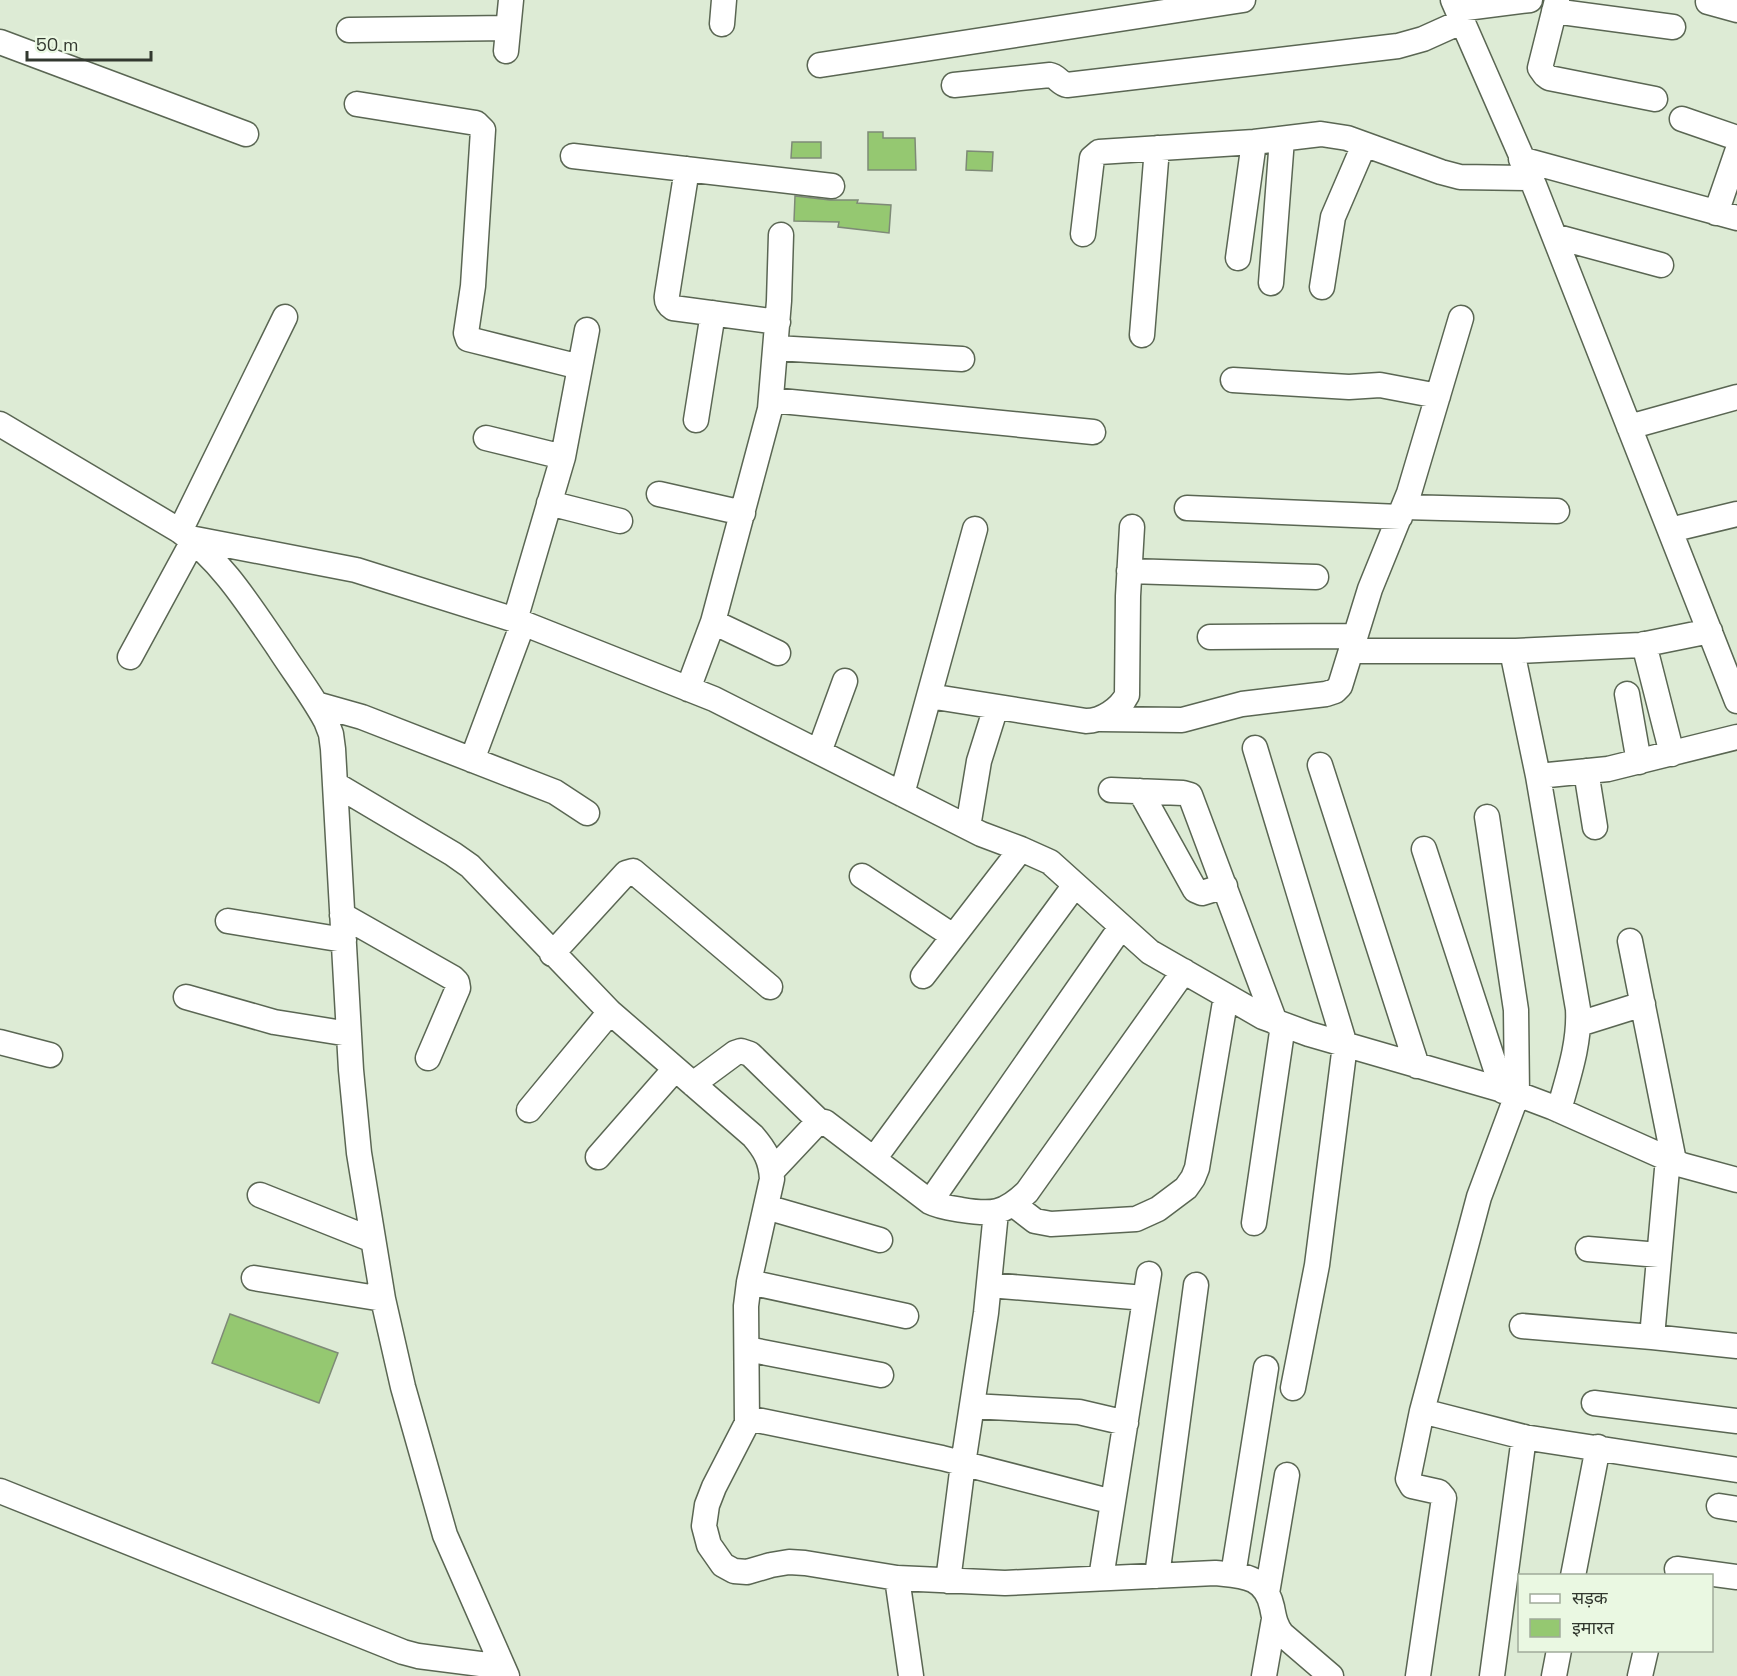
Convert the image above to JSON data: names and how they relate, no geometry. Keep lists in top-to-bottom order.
{
  "legend": ["सड़क", "इमारत"],
  "scale_bar": "50 m"
}
